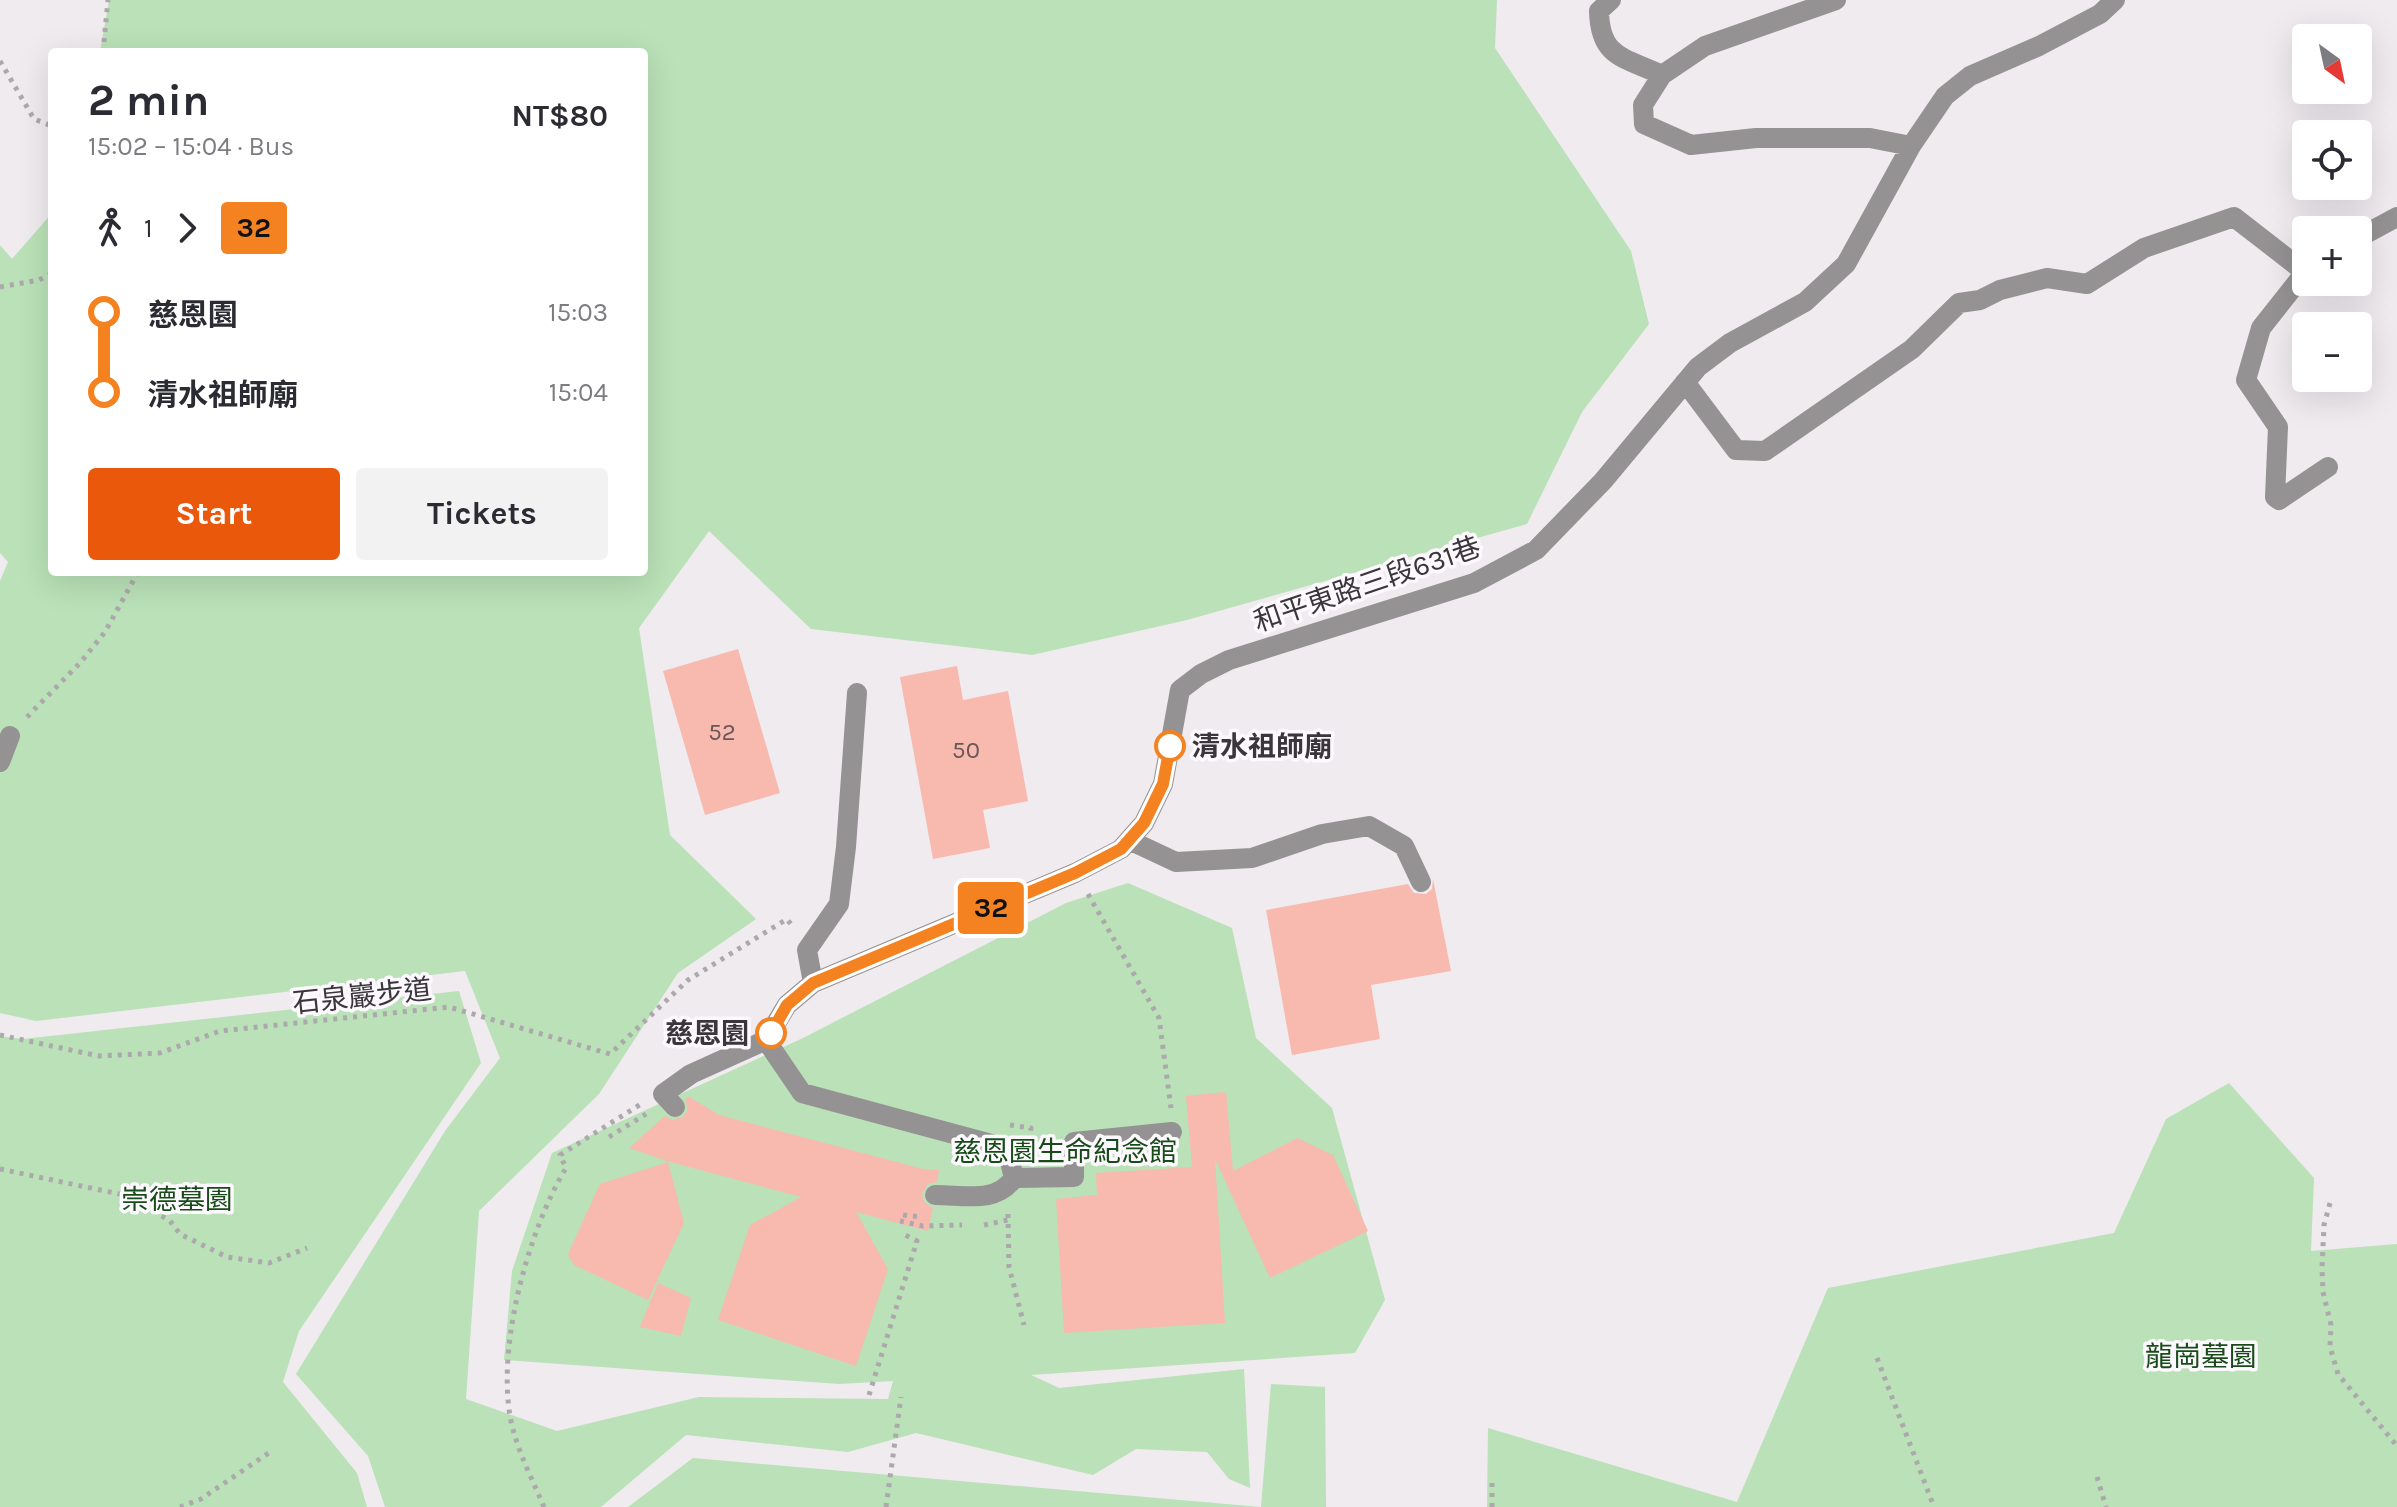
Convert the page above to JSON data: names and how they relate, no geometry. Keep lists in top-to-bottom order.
{
  "streets": {
    "street": ["和平東路三段631巷"],
    "path": ["石泉巖步道"]
  },
  "parks": ["慈恩園生命紀念館", "崇德墓園", "龍崗墓園"],
  "places": ["清水祖師廟", "慈恩園"],
  "lines": ["bus line 32"],
  "house_numbers": ["52", "50"],
  "north": "bottom right",
  "page": {
    "on_map": "32",
    "map_buttons": ["+", "−"],
    "heading": ["2 min", "15:02 – 15:04 · Bus", "NT$80"],
    "legs": ["1", "32"],
    "list": [
      {
        "name": "慈恩園",
        "value": "15:03"
      },
      {
        "name": "清水祖師廟",
        "value": "15:04"
      }
    ],
    "buttons": ["Start", "Tickets"]
  }
}
